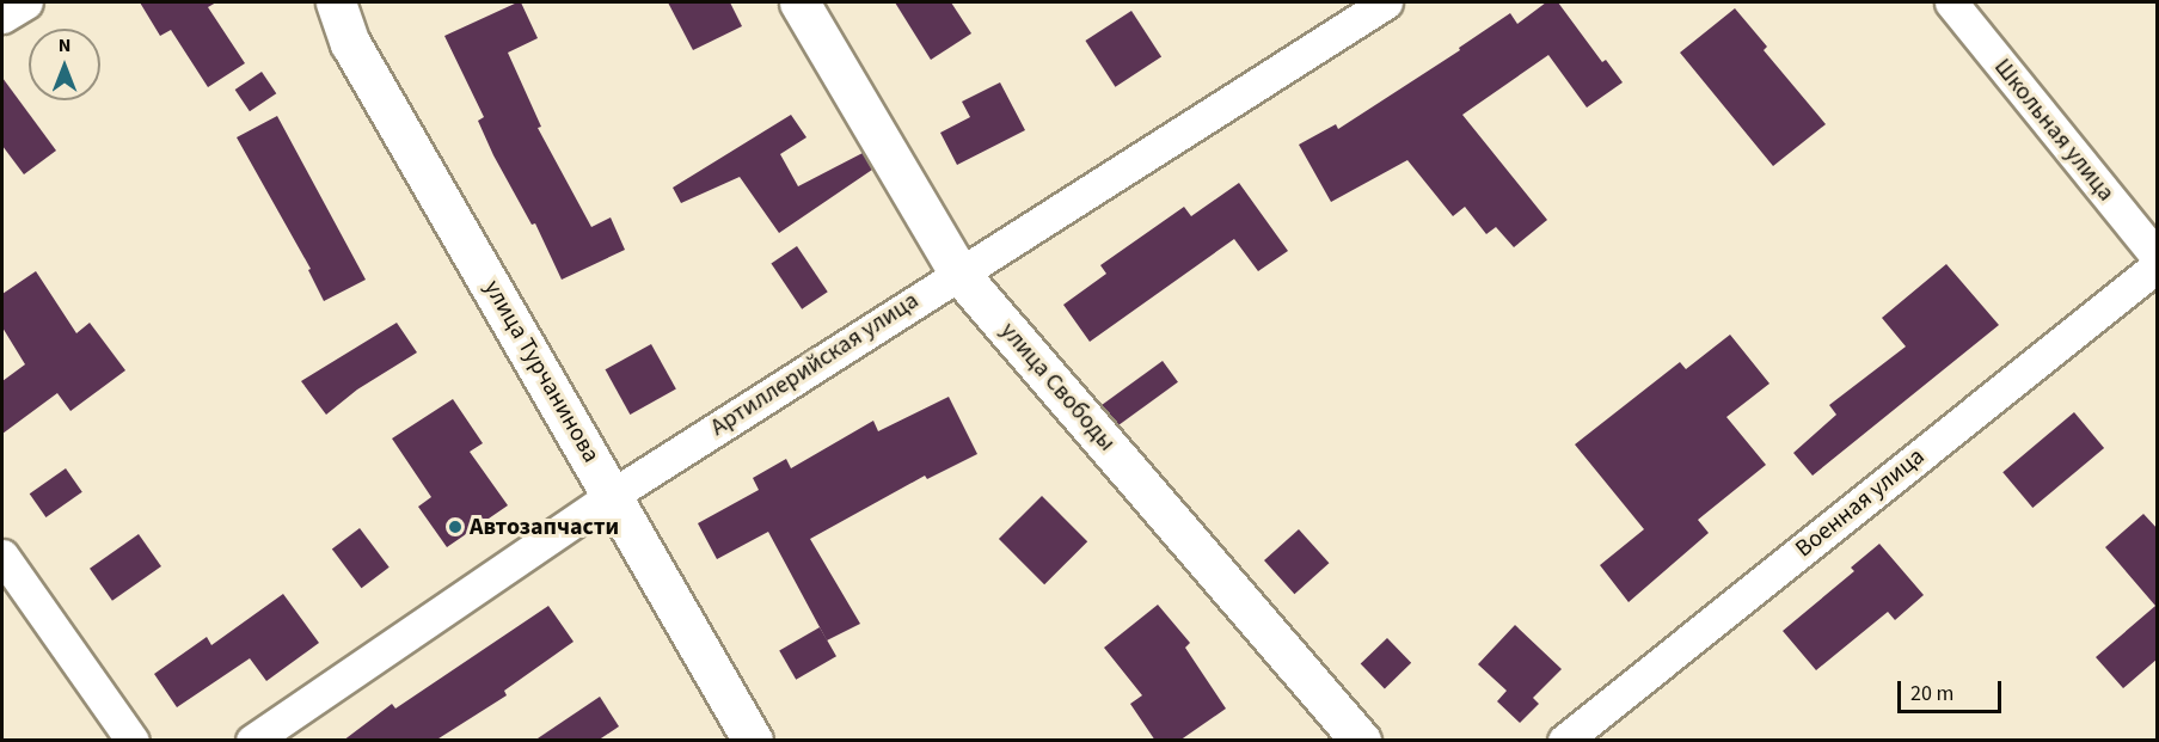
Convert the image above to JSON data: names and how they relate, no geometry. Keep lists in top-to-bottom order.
{
  "streets": {
    "street": [
      "Школьная улица",
      "Артиллерийская улица",
      "улица Турчанинова",
      "улица Свободы",
      "Военная улица"
    ]
  },
  "crossings": [
    ["Артиллерийская улица", "улица Турчанинова"],
    ["Артиллерийская улица", "улица Свободы"]
  ],
  "places": ["Автозапчасти"],
  "scale_bar": "20 m",
  "north": "top"
}
